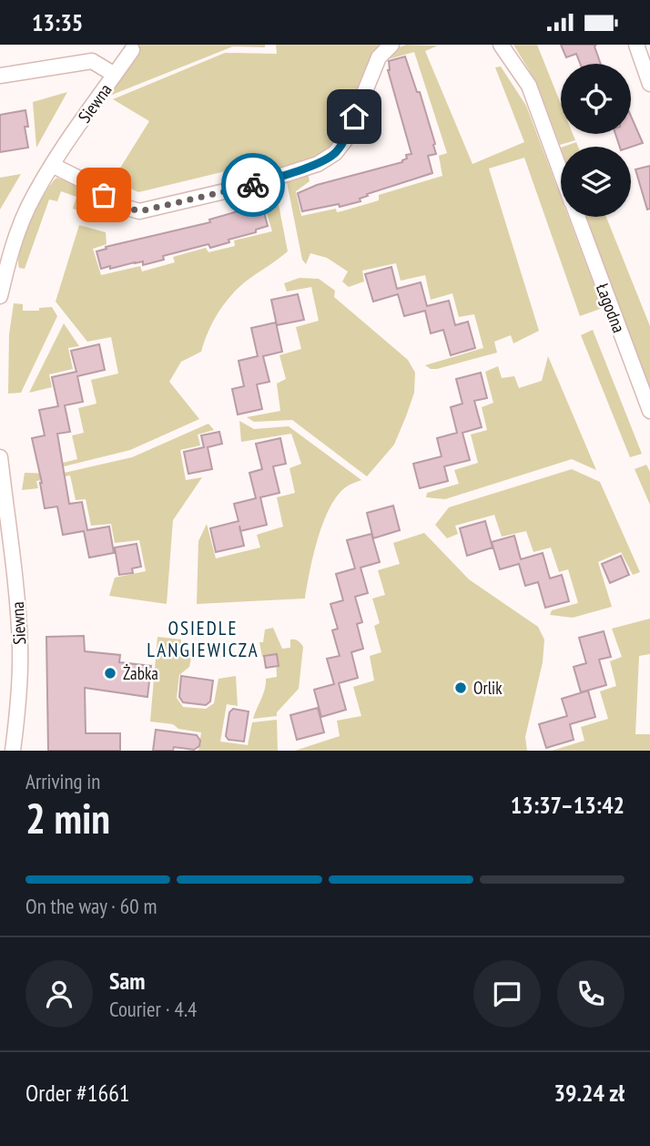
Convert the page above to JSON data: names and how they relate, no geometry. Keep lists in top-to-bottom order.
{
  "streets": {
    "street": ["Siewna", "Łagodna"]
  },
  "districts": ["OSIEDLE LANGIEWICZA"],
  "places": ["Żabka", "Orlik"],
  "page": {
    "status": "13:35",
    "heading": ["2 min", "Arriving in", "13:37–13:42"],
    "panel": [
      "Sam",
      "Courier · 4.4",
      "Order #1661",
      "39.24 zł"
    ],
    "bar": "On the way · 60 m"
  }
}
